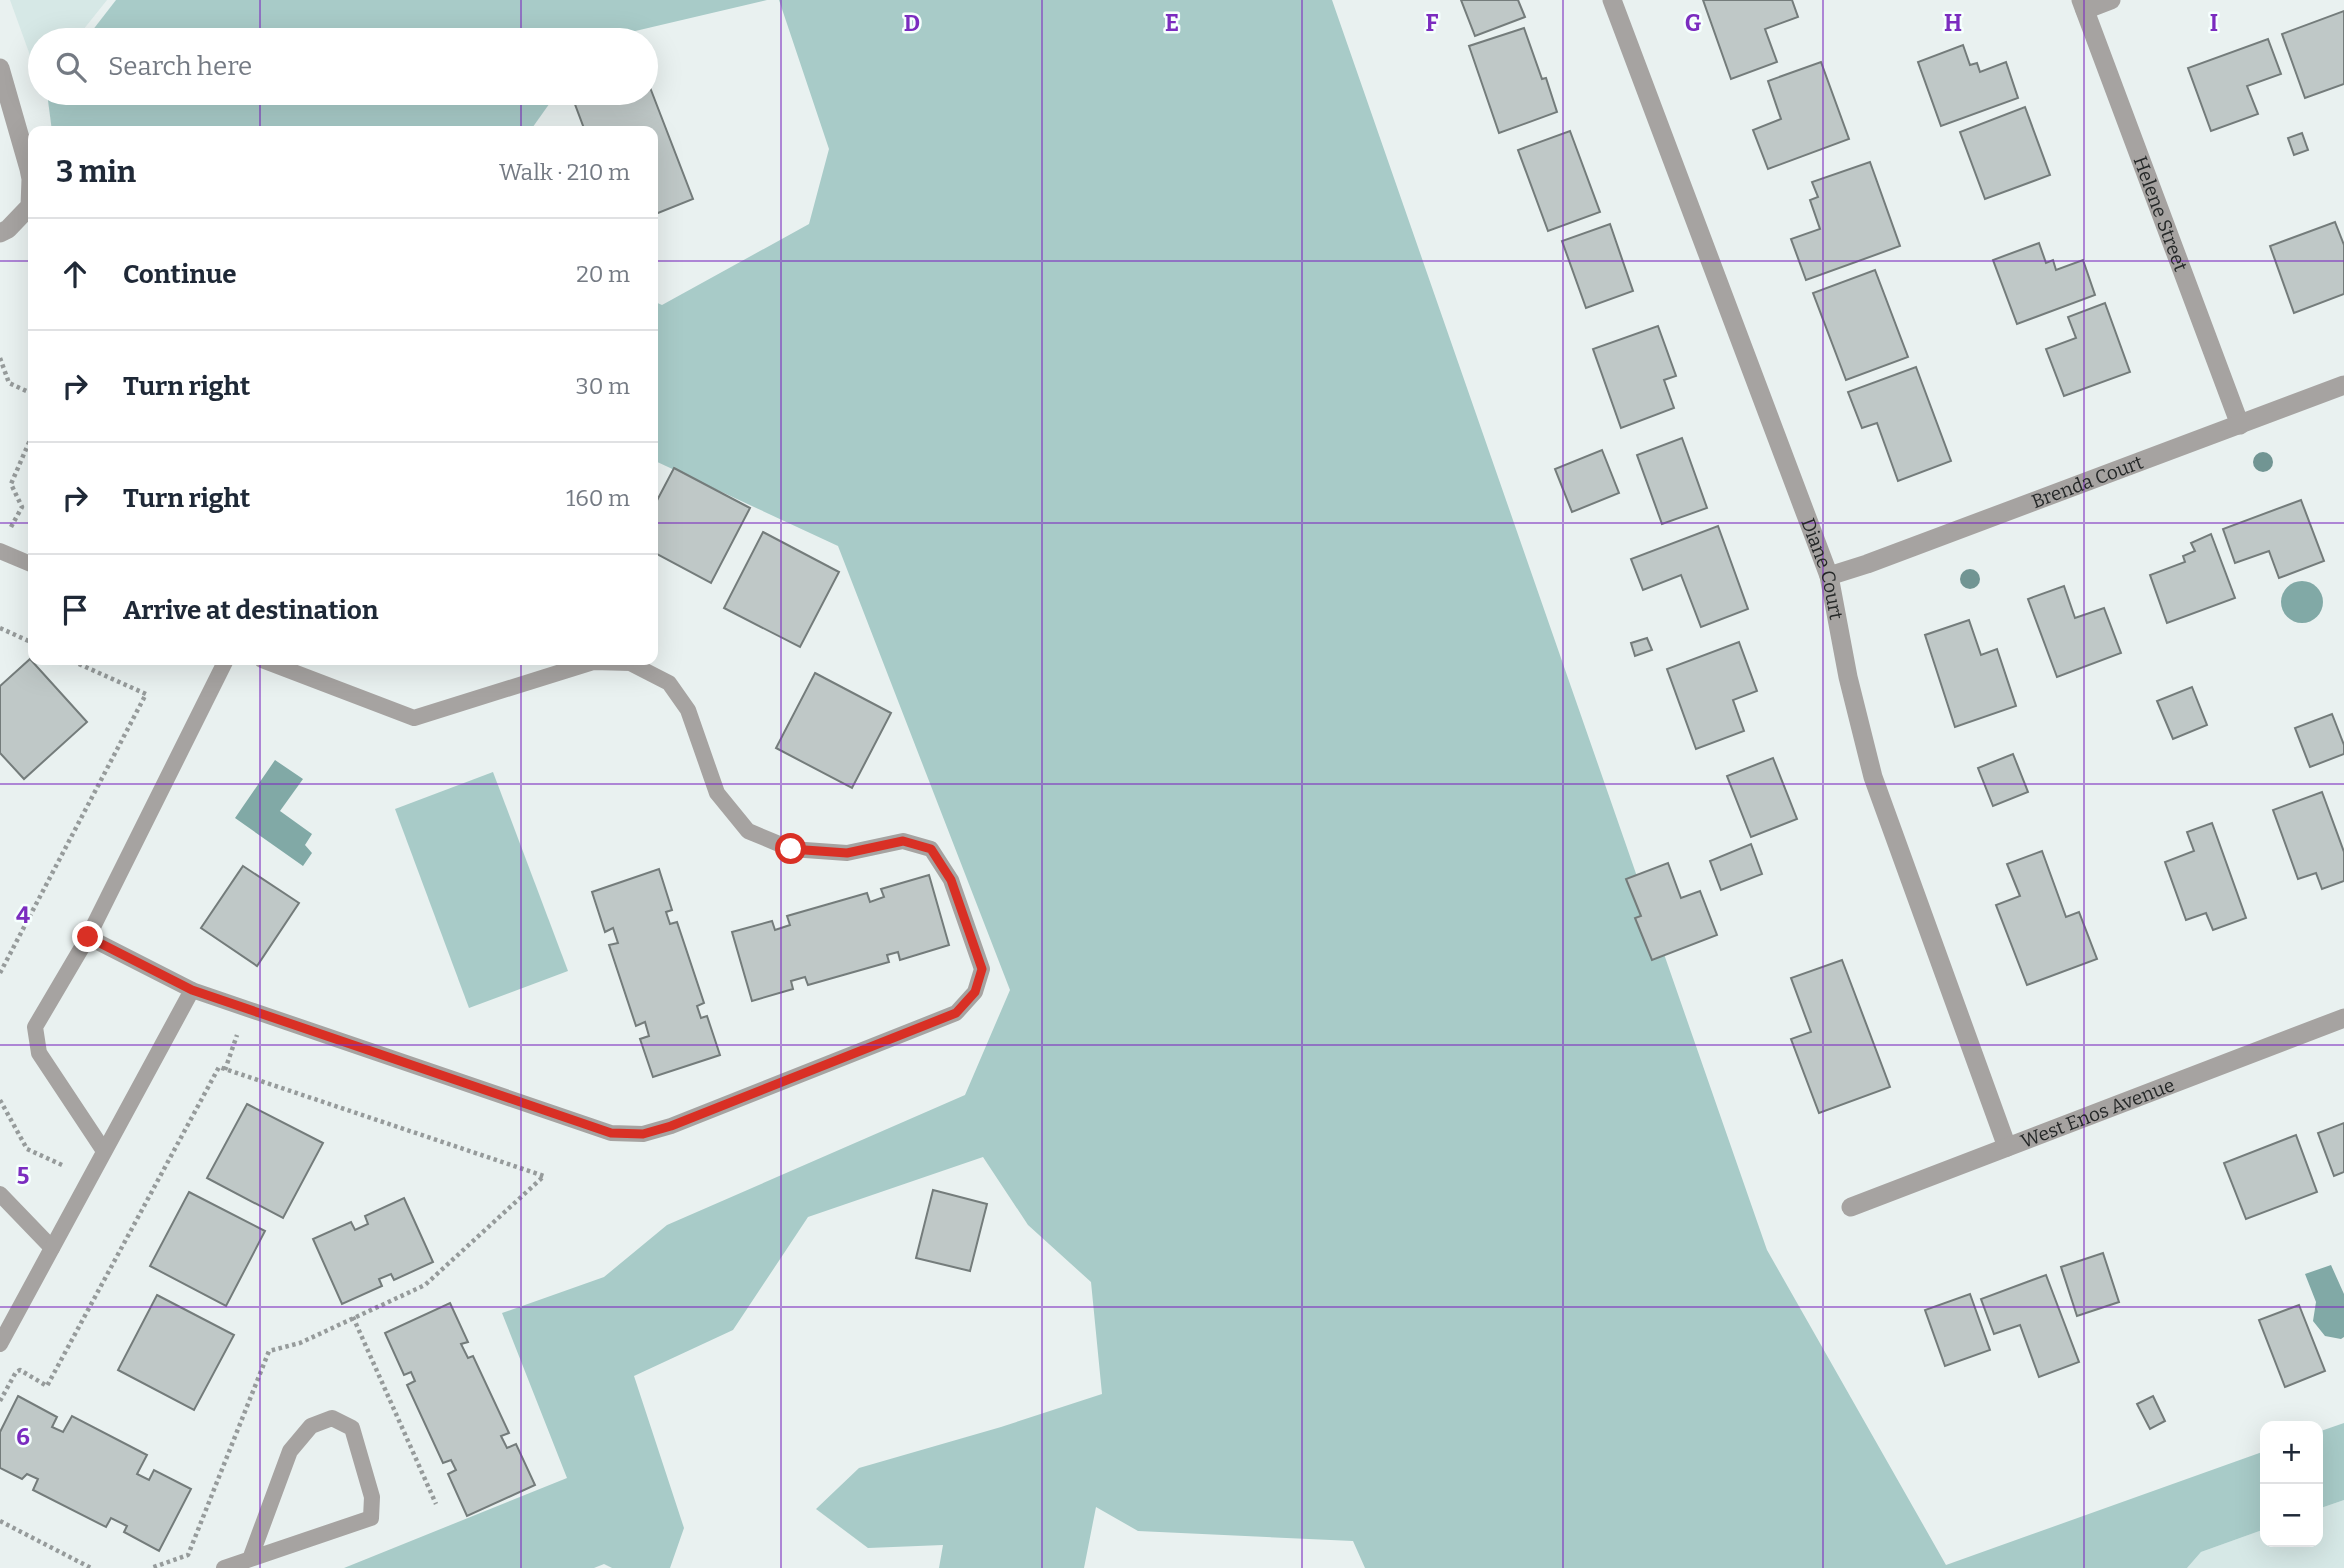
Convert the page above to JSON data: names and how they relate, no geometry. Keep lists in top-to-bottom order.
{
  "streets": {
    "street": [
      "Helene Street",
      "Brenda Court",
      "Diane Court",
      "West Enos Avenue"
    ]
  },
  "crossings": [
    ["Helene Street", "Brenda Court"],
    ["Brenda Court", "Diane Court"],
    ["Diane Court", "West Enos Avenue"]
  ],
  "page": {
    "search": "Search here",
    "heading": ["3 min", "Walk · 210 m"],
    "list": [
      ["Continue", "20 m"],
      ["Turn right", "30 m"],
      ["Turn right", "160 m"],
      "Arrive at destination"
    ],
    "map_buttons": ["+", "−"]
  },
  "grid": {
    "columns": [
      "D",
      "E",
      "F",
      "G",
      "H",
      "I"
    ],
    "rows": ["4", "5", "6"]
  }
}
